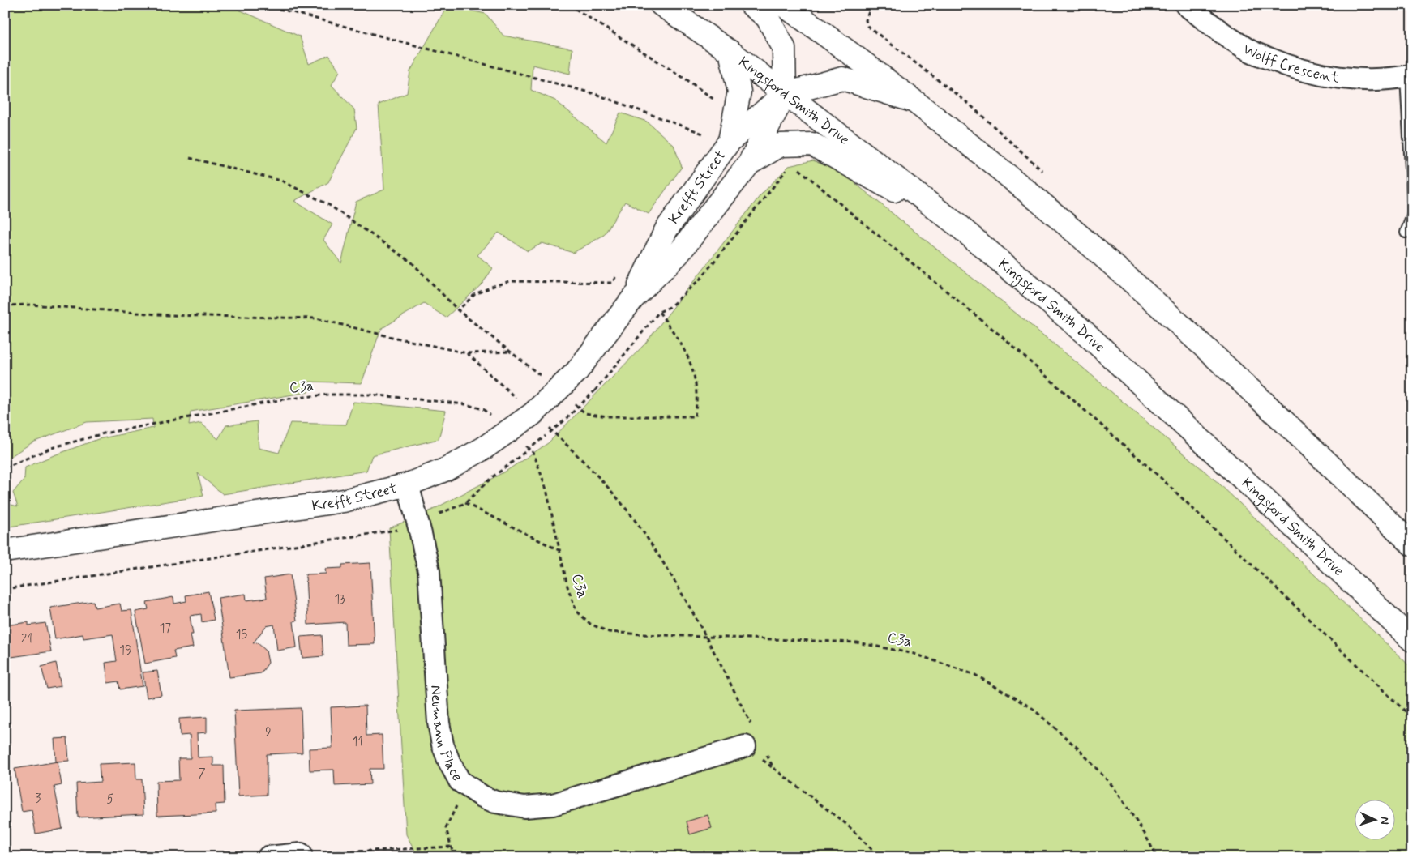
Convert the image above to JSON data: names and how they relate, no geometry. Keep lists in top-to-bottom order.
{
  "streets": {
    "main road": ["Kingsford Smith Drive", "Krefft Street"],
    "street": ["Wolff Crescent", "Neumann Place"],
    "path": ["C3a"]
  },
  "crossings": [
    ["Kingsford Smith Drive", "Krefft Street"],
    ["Krefft Street", "Neumann Place"]
  ],
  "house_numbers": [
    "13",
    "17",
    "15",
    "21",
    "19",
    "9",
    "11",
    "7",
    "3",
    "5"
  ],
  "north": "right"
}
